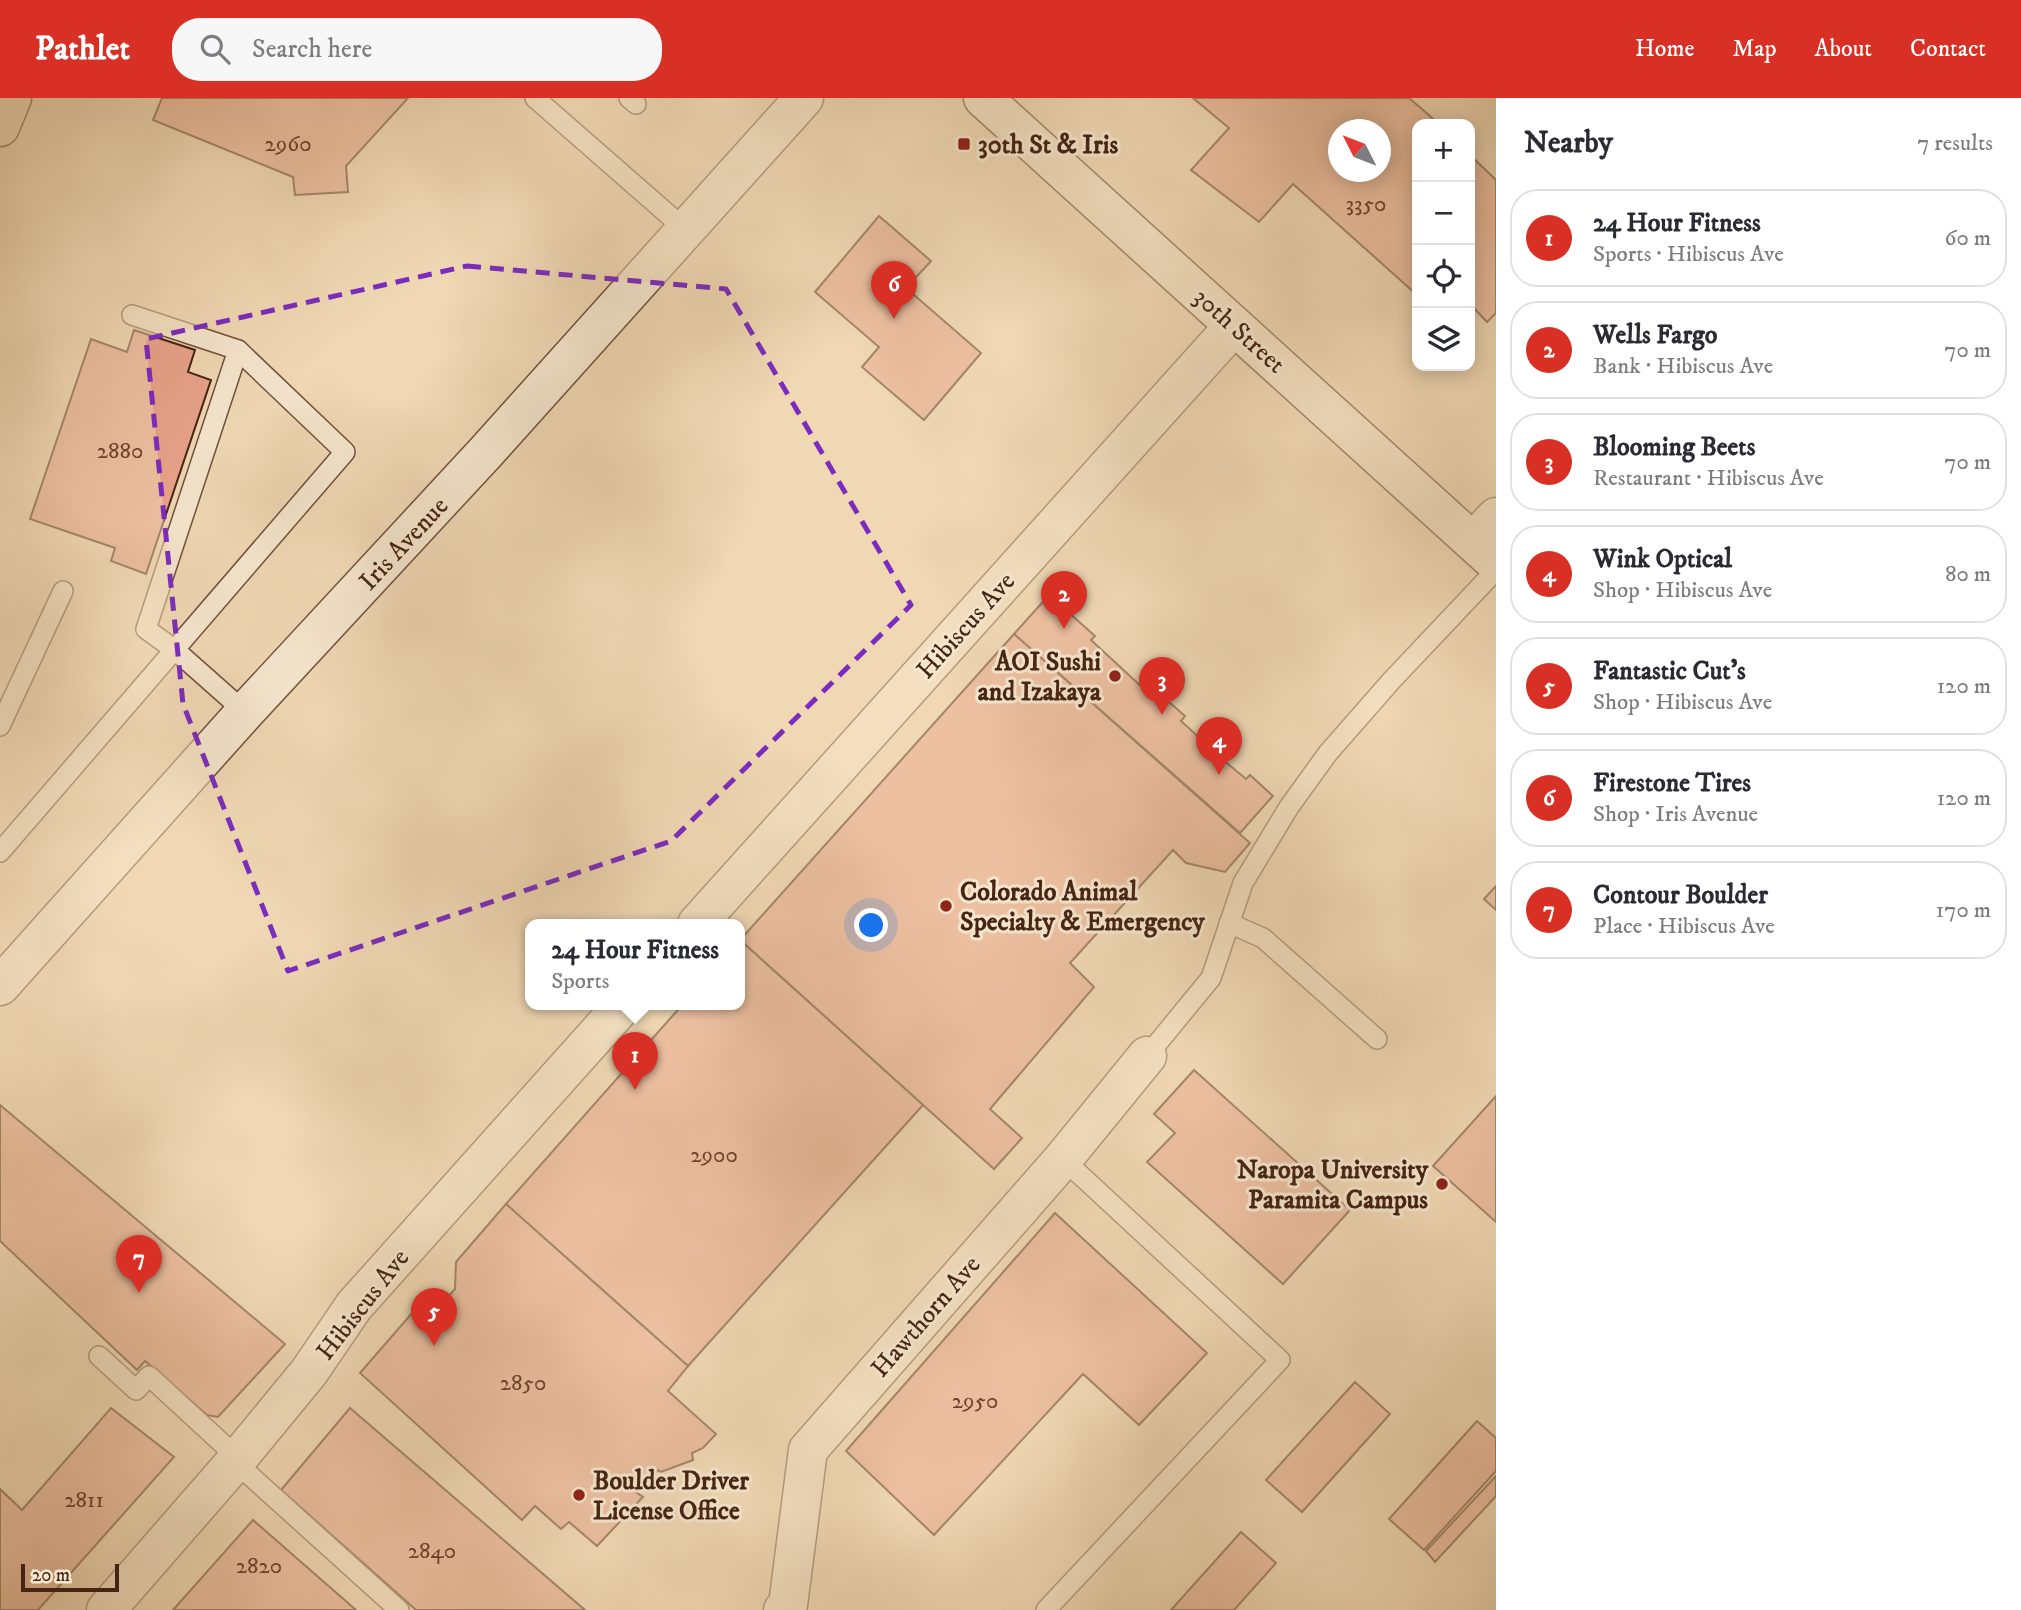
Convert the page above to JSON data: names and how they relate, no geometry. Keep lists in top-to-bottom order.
{
  "streets": {
    "street": [
      "30th Street",
      "Iris Avenue",
      "Hibiscus Ave",
      "Hawthorn Ave"
    ]
  },
  "crossings": [
    ["30th Street", "Hibiscus Ave"]
  ],
  "places": {
    "transit": ["30th St & Iris"],
    "other": [
      "AOI Sushi and Izakaya",
      "Colorado Animal Specialty & Emergency",
      "Naropa University Paramita Campus",
      "Boulder Driver License Office"
    ]
  },
  "house_numbers": [
    "2960",
    "3350",
    "2880",
    "2900",
    "2850",
    "2950",
    "2811",
    "2840",
    "2820"
  ],
  "scale_bar": "20 m",
  "north": "top left",
  "page": {
    "header": "Pathlet",
    "search": "Search here",
    "nav": [
      "Home",
      "Map",
      "About",
      "Contact"
    ],
    "heading": ["Nearby", "7 results"],
    "map_buttons": ["+", "−"],
    "list": [
      {
        "mark": "1",
        "name": "24 Hour Fitness",
        "note": "Sports · Hibiscus Ave",
        "value": "60 m"
      },
      {
        "mark": "2",
        "name": "Wells Fargo",
        "note": "Bank · Hibiscus Ave",
        "value": "70 m"
      },
      {
        "mark": "3",
        "name": "Blooming Beets",
        "note": "Restaurant · Hibiscus Ave",
        "value": "70 m"
      },
      {
        "mark": "4",
        "name": "Wink Optical",
        "note": "Shop · Hibiscus Ave",
        "value": "80 m"
      },
      {
        "mark": "5",
        "name": "Fantastic Cut's",
        "note": "Shop · Hibiscus Ave",
        "value": "120 m"
      },
      {
        "mark": "6",
        "name": "Firestone Tires",
        "note": "Shop · Iris Avenue",
        "value": "120 m"
      },
      {
        "mark": "7",
        "name": "Contour Boulder",
        "note": "Place · Hibiscus Ave",
        "value": "170 m"
      }
    ],
    "pins": [
      "6",
      "2",
      "3",
      "4",
      "1",
      "7",
      "5"
    ],
    "popup": ["24 Hour Fitness", "Sports"],
    "scale": "20 m"
  }
}
